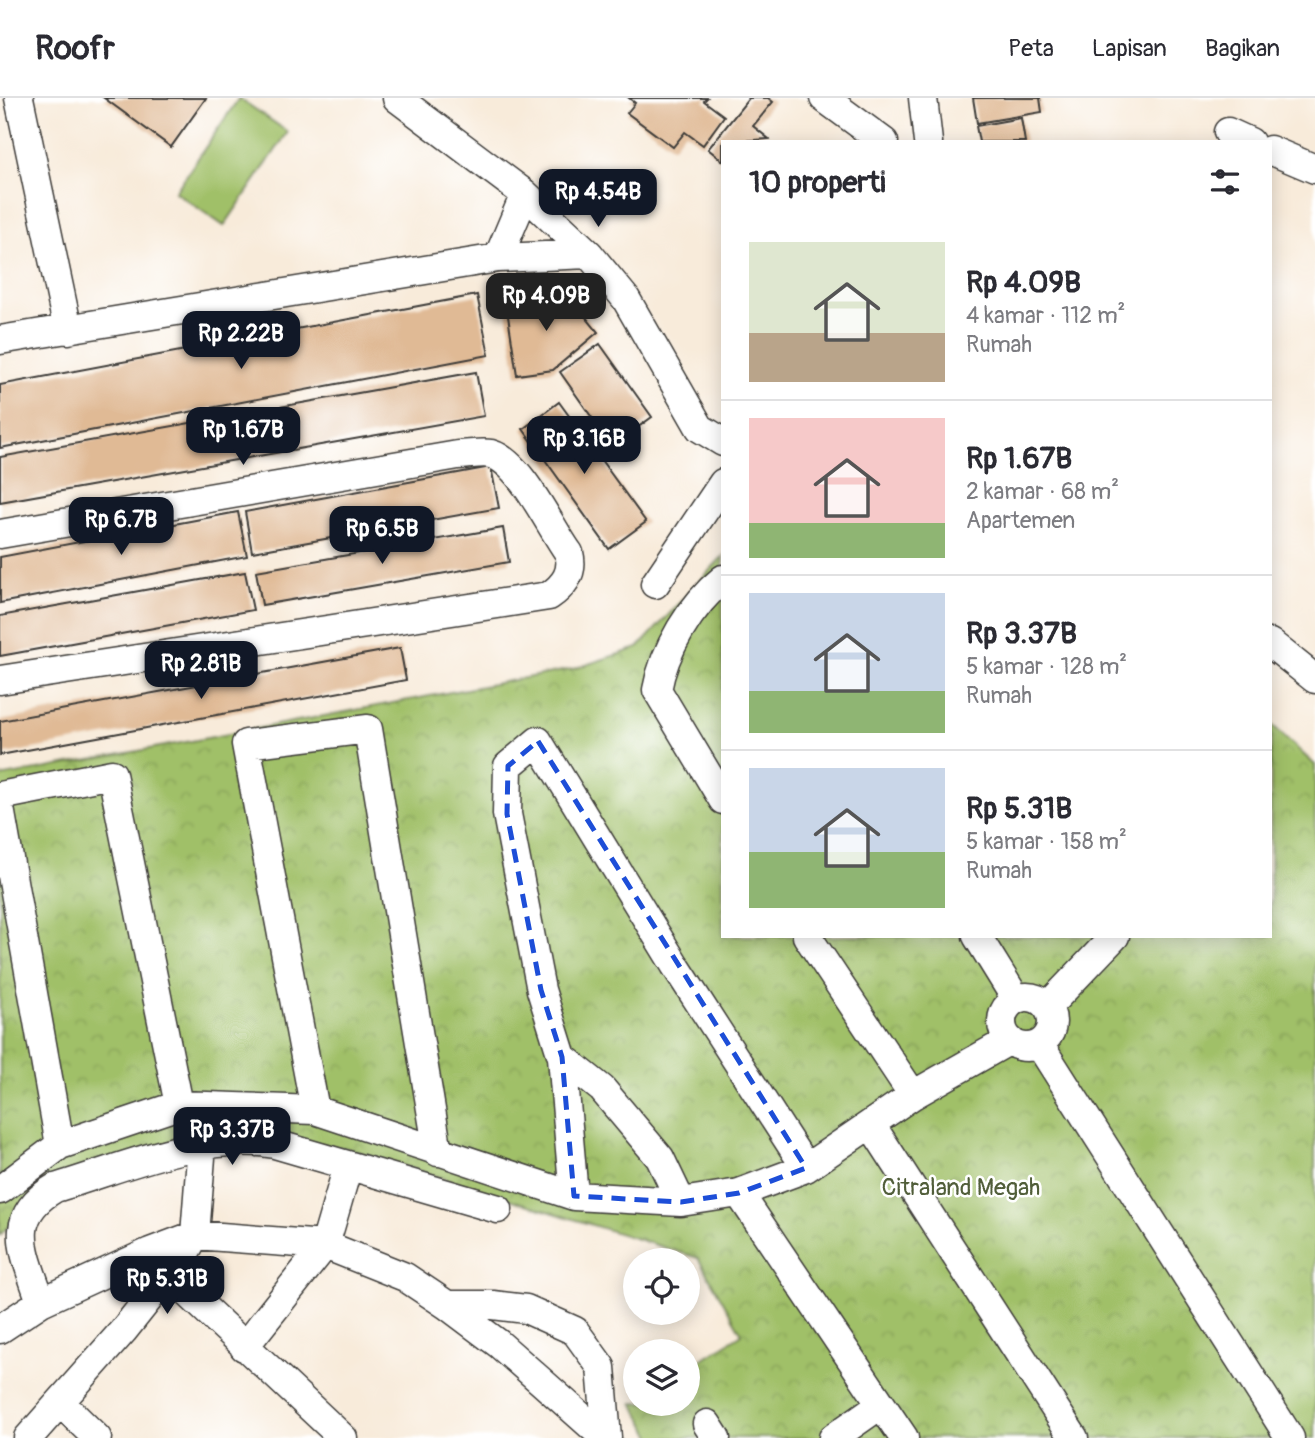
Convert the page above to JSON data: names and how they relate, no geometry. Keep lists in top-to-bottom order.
{
  "parks": ["Citraland Megah"],
  "page": {
    "header": "Roofr",
    "nav": ["Peta", "Lapisan", "Bagikan"],
    "heading": "10 properti",
    "price": [
      "Rp 4.54B",
      "Rp 4.09B",
      "Rp 2.22B",
      "Rp 1.67B",
      "Rp 3.16B",
      "Rp 6.7B",
      "Rp 6.5B",
      "Rp 2.81B",
      "Rp 3.37B",
      "Rp 5.31B"
    ],
    "list": [
      {
        "name": "Rp 4.09B",
        "note": "4 kamar · 112 m² · Rumah"
      },
      {
        "name": "Rp 1.67B",
        "note": "2 kamar · 68 m² · Apartemen"
      },
      {
        "name": "Rp 3.37B",
        "note": "5 kamar · 128 m² · Rumah"
      },
      {
        "name": "Rp 5.31B",
        "note": "5 kamar · 158 m² · Rumah"
      }
    ]
  }
}
